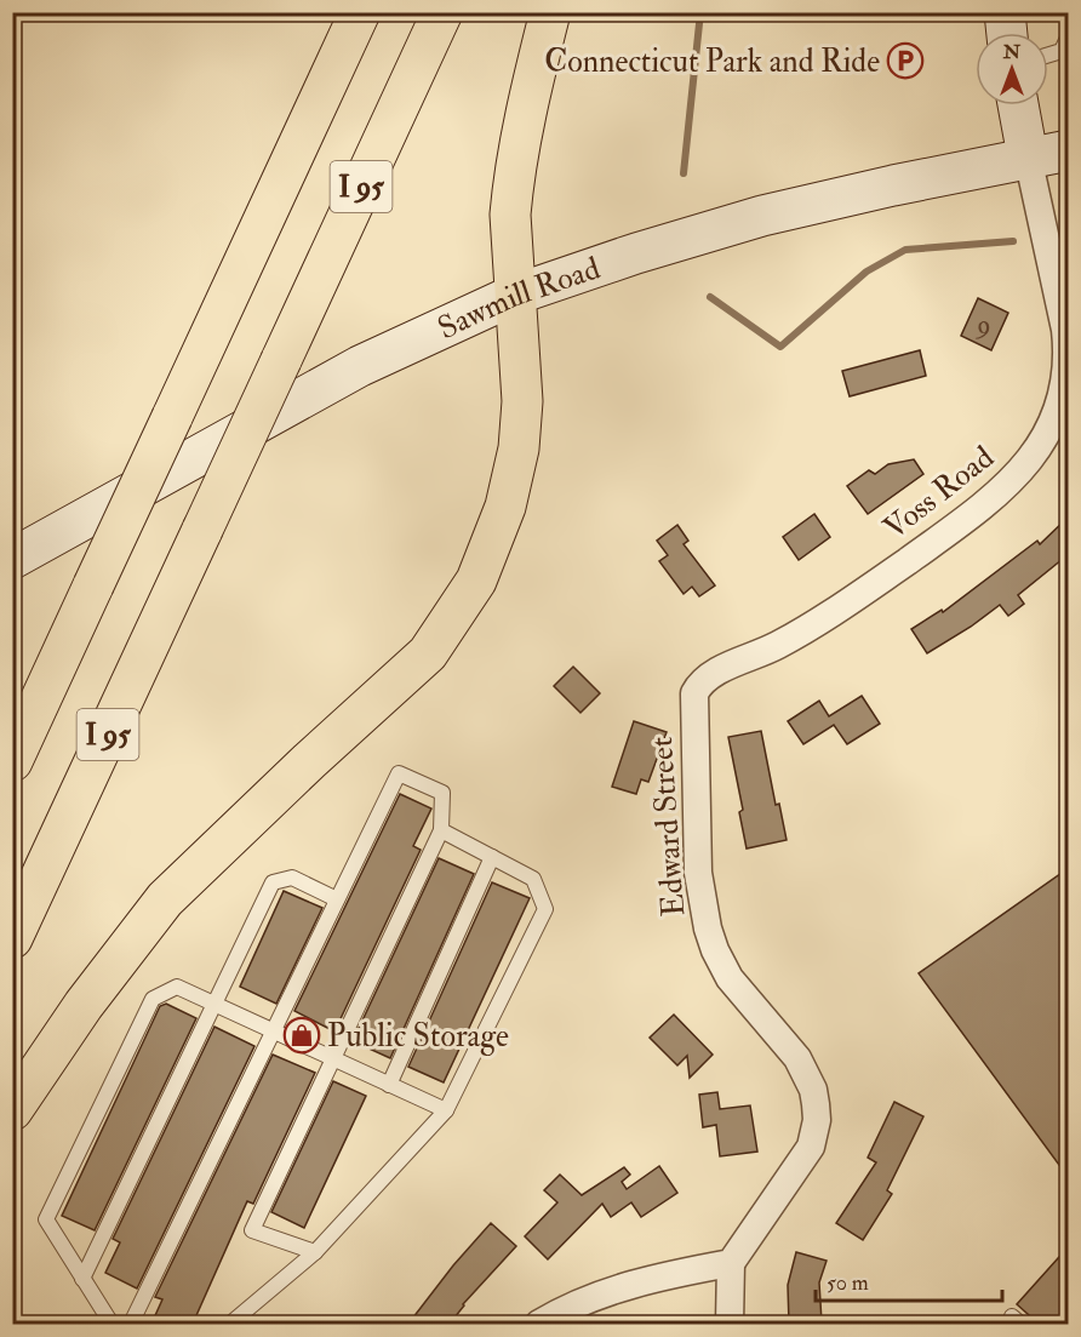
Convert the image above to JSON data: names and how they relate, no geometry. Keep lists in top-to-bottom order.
{
  "streets": {
    "highway": ["I 95"],
    "main road": ["Sawmill Road"],
    "street": ["Voss Road", "Edward Street"]
  },
  "crossings": [
    ["Sawmill Road", "Voss Road"],
    ["Voss Road", "Edward Street"]
  ],
  "places": {
    "parking": ["Connecticut Park and Ride"],
    "shop": ["Public Storage"]
  },
  "house_numbers": ["9"],
  "scale_bar": "50 m",
  "north": "top"
}
